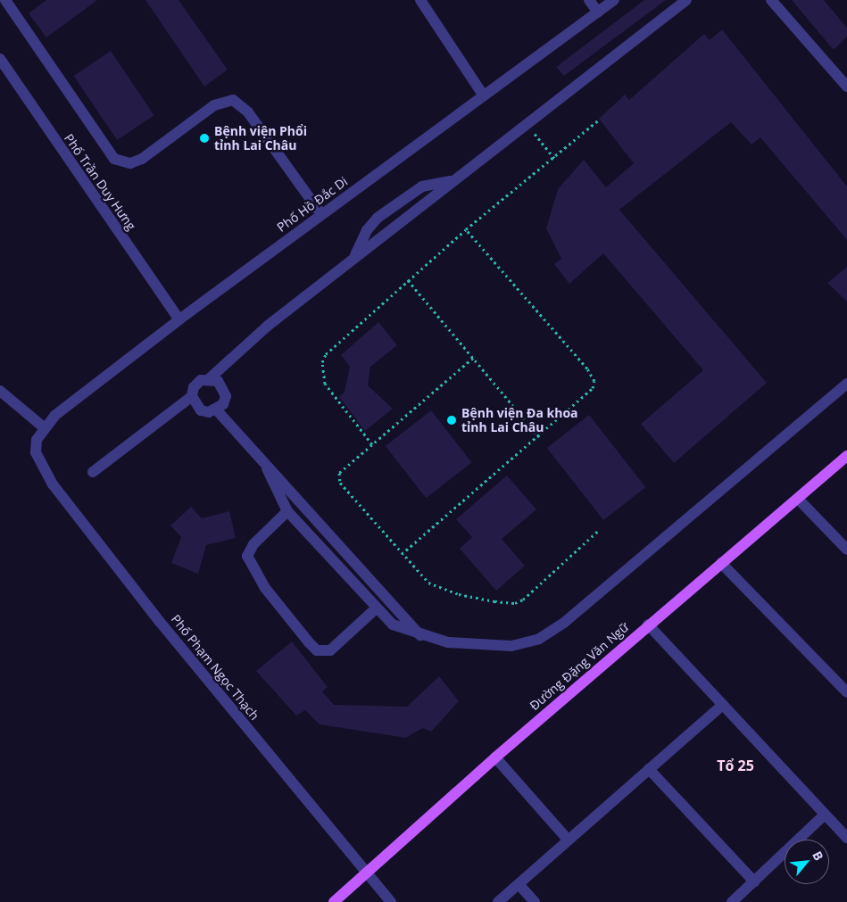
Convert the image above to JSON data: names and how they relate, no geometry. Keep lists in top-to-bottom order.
{
  "streets": {
    "main road": ["Đường Đặng Văn Ngữ"],
    "street": ["Phố Trần Duy Hưng", "Phố Hồ Đắc Di", "Phố Phạm Ngọc Thạch"]
  },
  "crossings": [
    ["Phố Trần Duy Hưng", "Phố Hồ Đắc Di"],
    ["Phố Hồ Đắc Di", "Phố Phạm Ngọc Thạch"],
    ["Đường Đặng Văn Ngữ", "Phố Phạm Ngọc Thạch"]
  ],
  "districts": ["Tổ 25"],
  "places": ["Bệnh viện Phổi tỉnh Lai Châu", "Bệnh viện Đa khoa tỉnh Lai Châu"],
  "north": "top right"
}
